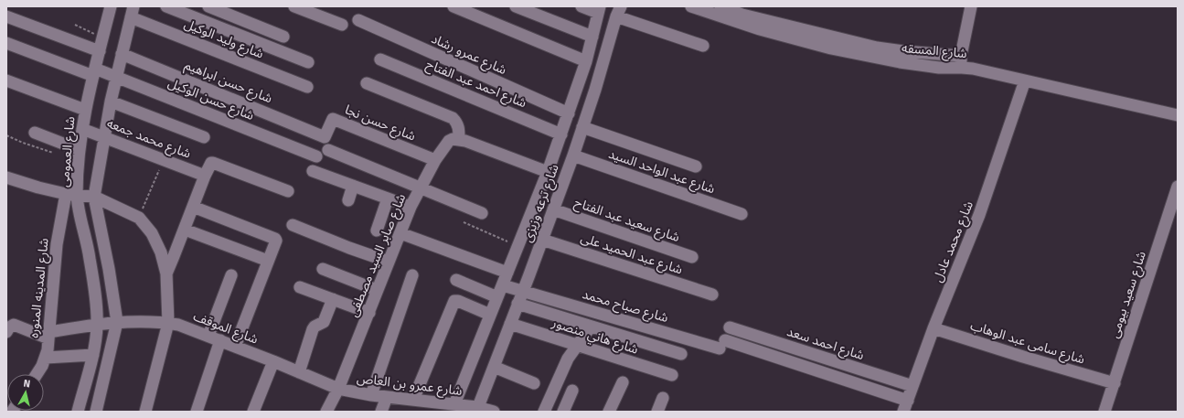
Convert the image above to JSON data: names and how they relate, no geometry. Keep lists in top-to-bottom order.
{
  "streets": {
    "street": [
      "شارع وليد الوكيل",
      "شارع المسقه",
      "شارع عمرو رشاد",
      "شارع حسن ابراهيم",
      "شارع احمد عبد الفتاح",
      "شارع حسن الوكيل",
      "شارع حسن نجا",
      "شارع محمد جمعه",
      "شارع العمومى",
      "شارع عبد الواحد السيد",
      "شارع ترعه وزيزى",
      "شارع سعيد عبد الفتاح",
      "شارع محمد عادل",
      "شارع عبد الحميد على",
      "شارع صابر السيد مصطفى",
      "شارع المدينه المنوره",
      "شارع سعيد بيومى",
      "شارع صباح محمد",
      "شارع الموقف",
      "شارع هاني منصور",
      "شارع سامى عبد الوهاب",
      "شارع احمد سعد",
      "شارع عمرو بن العاص"
    ]
  },
  "crossings": [
    ["شارع المسقه", "شارع محمد عادل"],
    ["شارع عمرو رشاد", "شارع ترعه وزيزى"],
    ["شارع حسن ابراهيم", "شارع حسن نجا"],
    ["شارع احمد عبد الفتاح", "شارع ترعه وزيزى"],
    ["شارع حسن الوكيل", "شارع العمومى"],
    ["شارع حسن نجا", "شارع صابر السيد مصطفى"],
    ["شارع محمد جمعه", "شارع العمومى"],
    ["شارع العمومى", "شارع المدينه المنوره"],
    ["شارع العمومى", "شارع الموقف"],
    ["شارع عبد الواحد السيد", "شارع ترعه وزيزى"],
    ["شارع ترعه وزيزى", "شارع سعيد عبد الفتاح"],
    ["شارع ترعه وزيزى", "شارع عبد الحميد على"],
    ["شارع ترعه وزيزى", "شارع صباح محمد"],
    ["شارع ترعه وزيزى", "شارع هاني منصور"],
    ["شارع ترعه وزيزى", "شارع عمرو بن العاص"],
    ["شارع محمد عادل", "شارع صباح محمد"],
    ["شارع محمد عادل", "شارع سامى عبد الوهاب"],
    ["شارع محمد عادل", "شارع احمد سعد"],
    ["شارع صابر السيد مصطفى", "شارع الموقف"],
    ["شارع صابر السيد مصطفى", "شارع عمرو بن العاص"],
    ["شارع المدينه المنوره", "شارع الموقف"],
    ["شارع سعيد بيومى", "شارع سامى عبد الوهاب"],
    ["شارع الموقف", "شارع عمرو بن العاص"]
  ],
  "north": "top"
}
